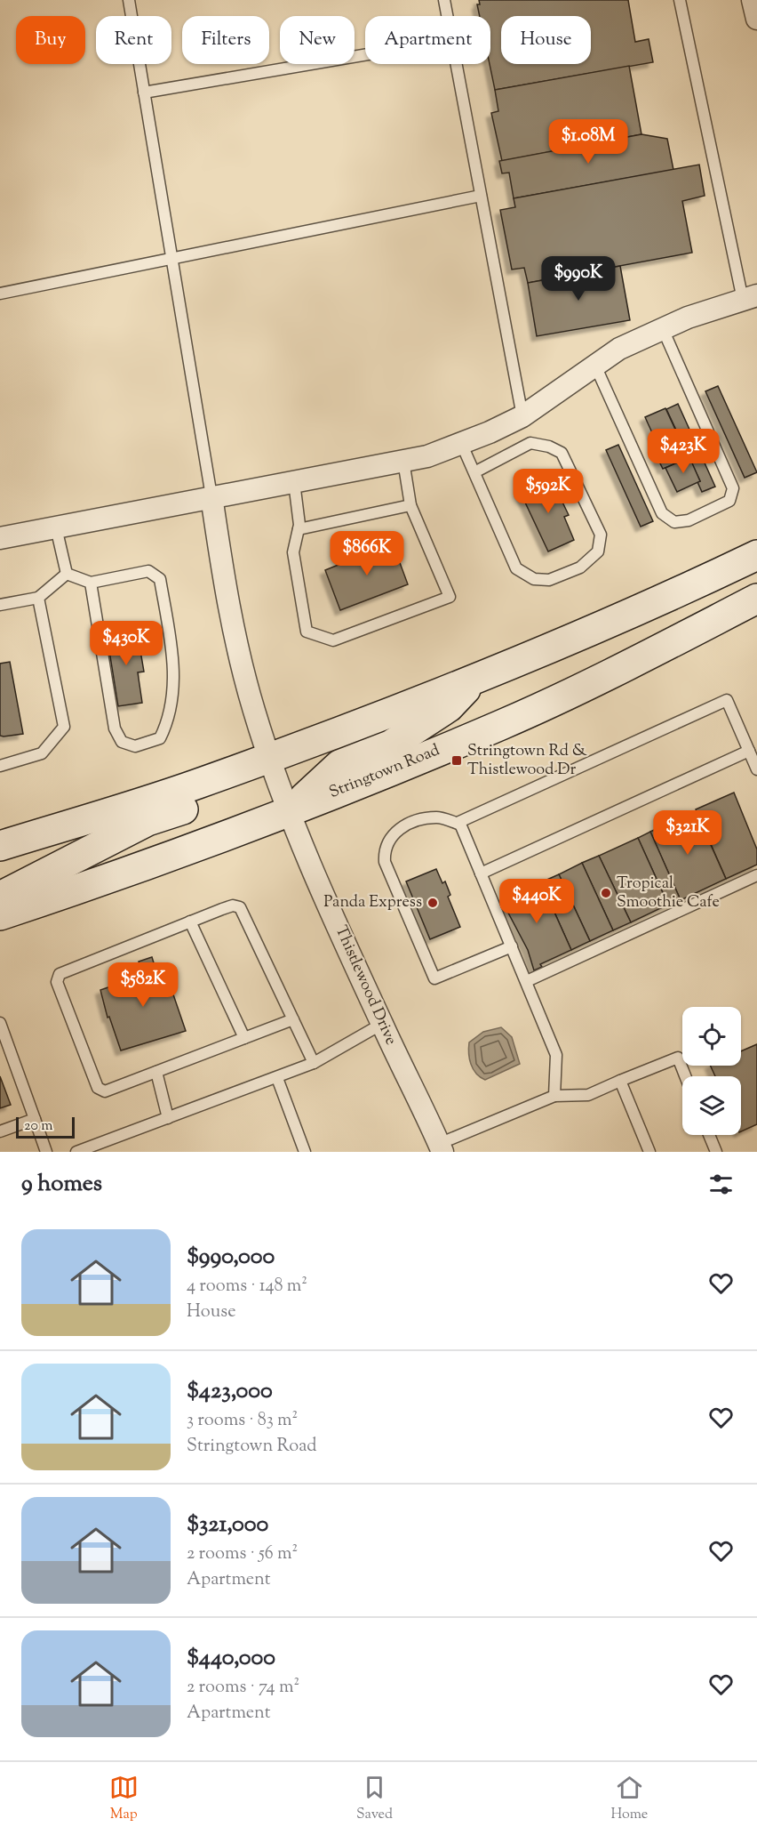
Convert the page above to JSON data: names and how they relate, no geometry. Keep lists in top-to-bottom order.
{
  "streets": {
    "main road": ["Stringtown Road"],
    "street": ["Thistlewood Drive"]
  },
  "crossings": [
    ["Stringtown Road", "Thistlewood Drive"]
  ],
  "places": {
    "transit": ["Stringtown Rd & Thistlewood Dr"],
    "other": ["Tropical Smoothie Cafe", "Panda Express"]
  },
  "scale_bar": "20 m",
  "page": {
    "chip": [
      "Buy",
      "Rent",
      "Filters",
      "New",
      "Apartment",
      "House"
    ],
    "price": [
      "$1.08M",
      "$990K",
      "$423K",
      "$592K",
      "$866K",
      "$430K",
      "$321K",
      "$440K",
      "$582K"
    ],
    "scale": "20 m",
    "heading": "9 homes",
    "list": [
      {
        "name": "$990,000",
        "note": "4 rooms · 148 m² · House"
      },
      {
        "name": "$423,000",
        "note": "3 rooms · 83 m² · Stringtown Road"
      },
      {
        "name": "$321,000",
        "note": "2 rooms · 56 m² · Apartment"
      },
      {
        "name": "$440,000",
        "note": "2 rooms · 74 m² · Apartment"
      }
    ],
    "tabs": ["Map", "Saved", "Home"]
  }
}
